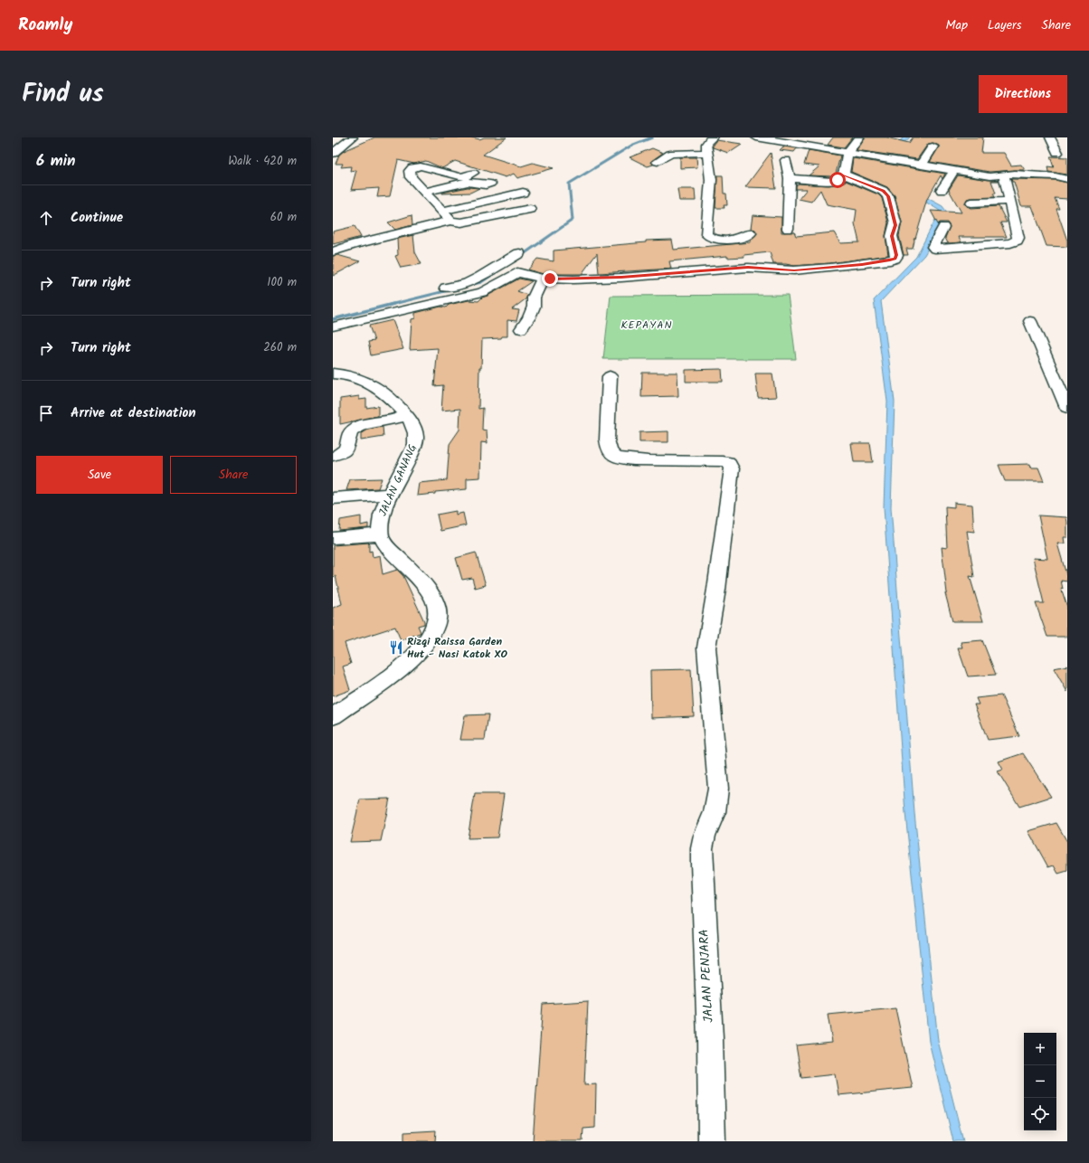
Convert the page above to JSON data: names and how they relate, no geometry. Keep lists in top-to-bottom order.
{
  "streets": {
    "street": ["JALAN GANANG", "JALAN PENJARA"]
  },
  "districts": ["KEPAYAN"],
  "places": {
    "restaurant": ["Rizqi Raissa Garden Hut - Nasi Katok XO"]
  },
  "page": {
    "header": "Roamly",
    "nav": ["Map", "Layers", "Share"],
    "title": "Find us",
    "buttons": [
      "Directions",
      ["Save", "Share"]
    ],
    "heading": ["6 min", "Walk · 420 m"],
    "list": [
      ["Continue", "60 m"],
      ["Turn right", "100 m"],
      ["Turn right", "260 m"],
      "Arrive at destination"
    ],
    "map_buttons": ["+", "−"]
  }
}
